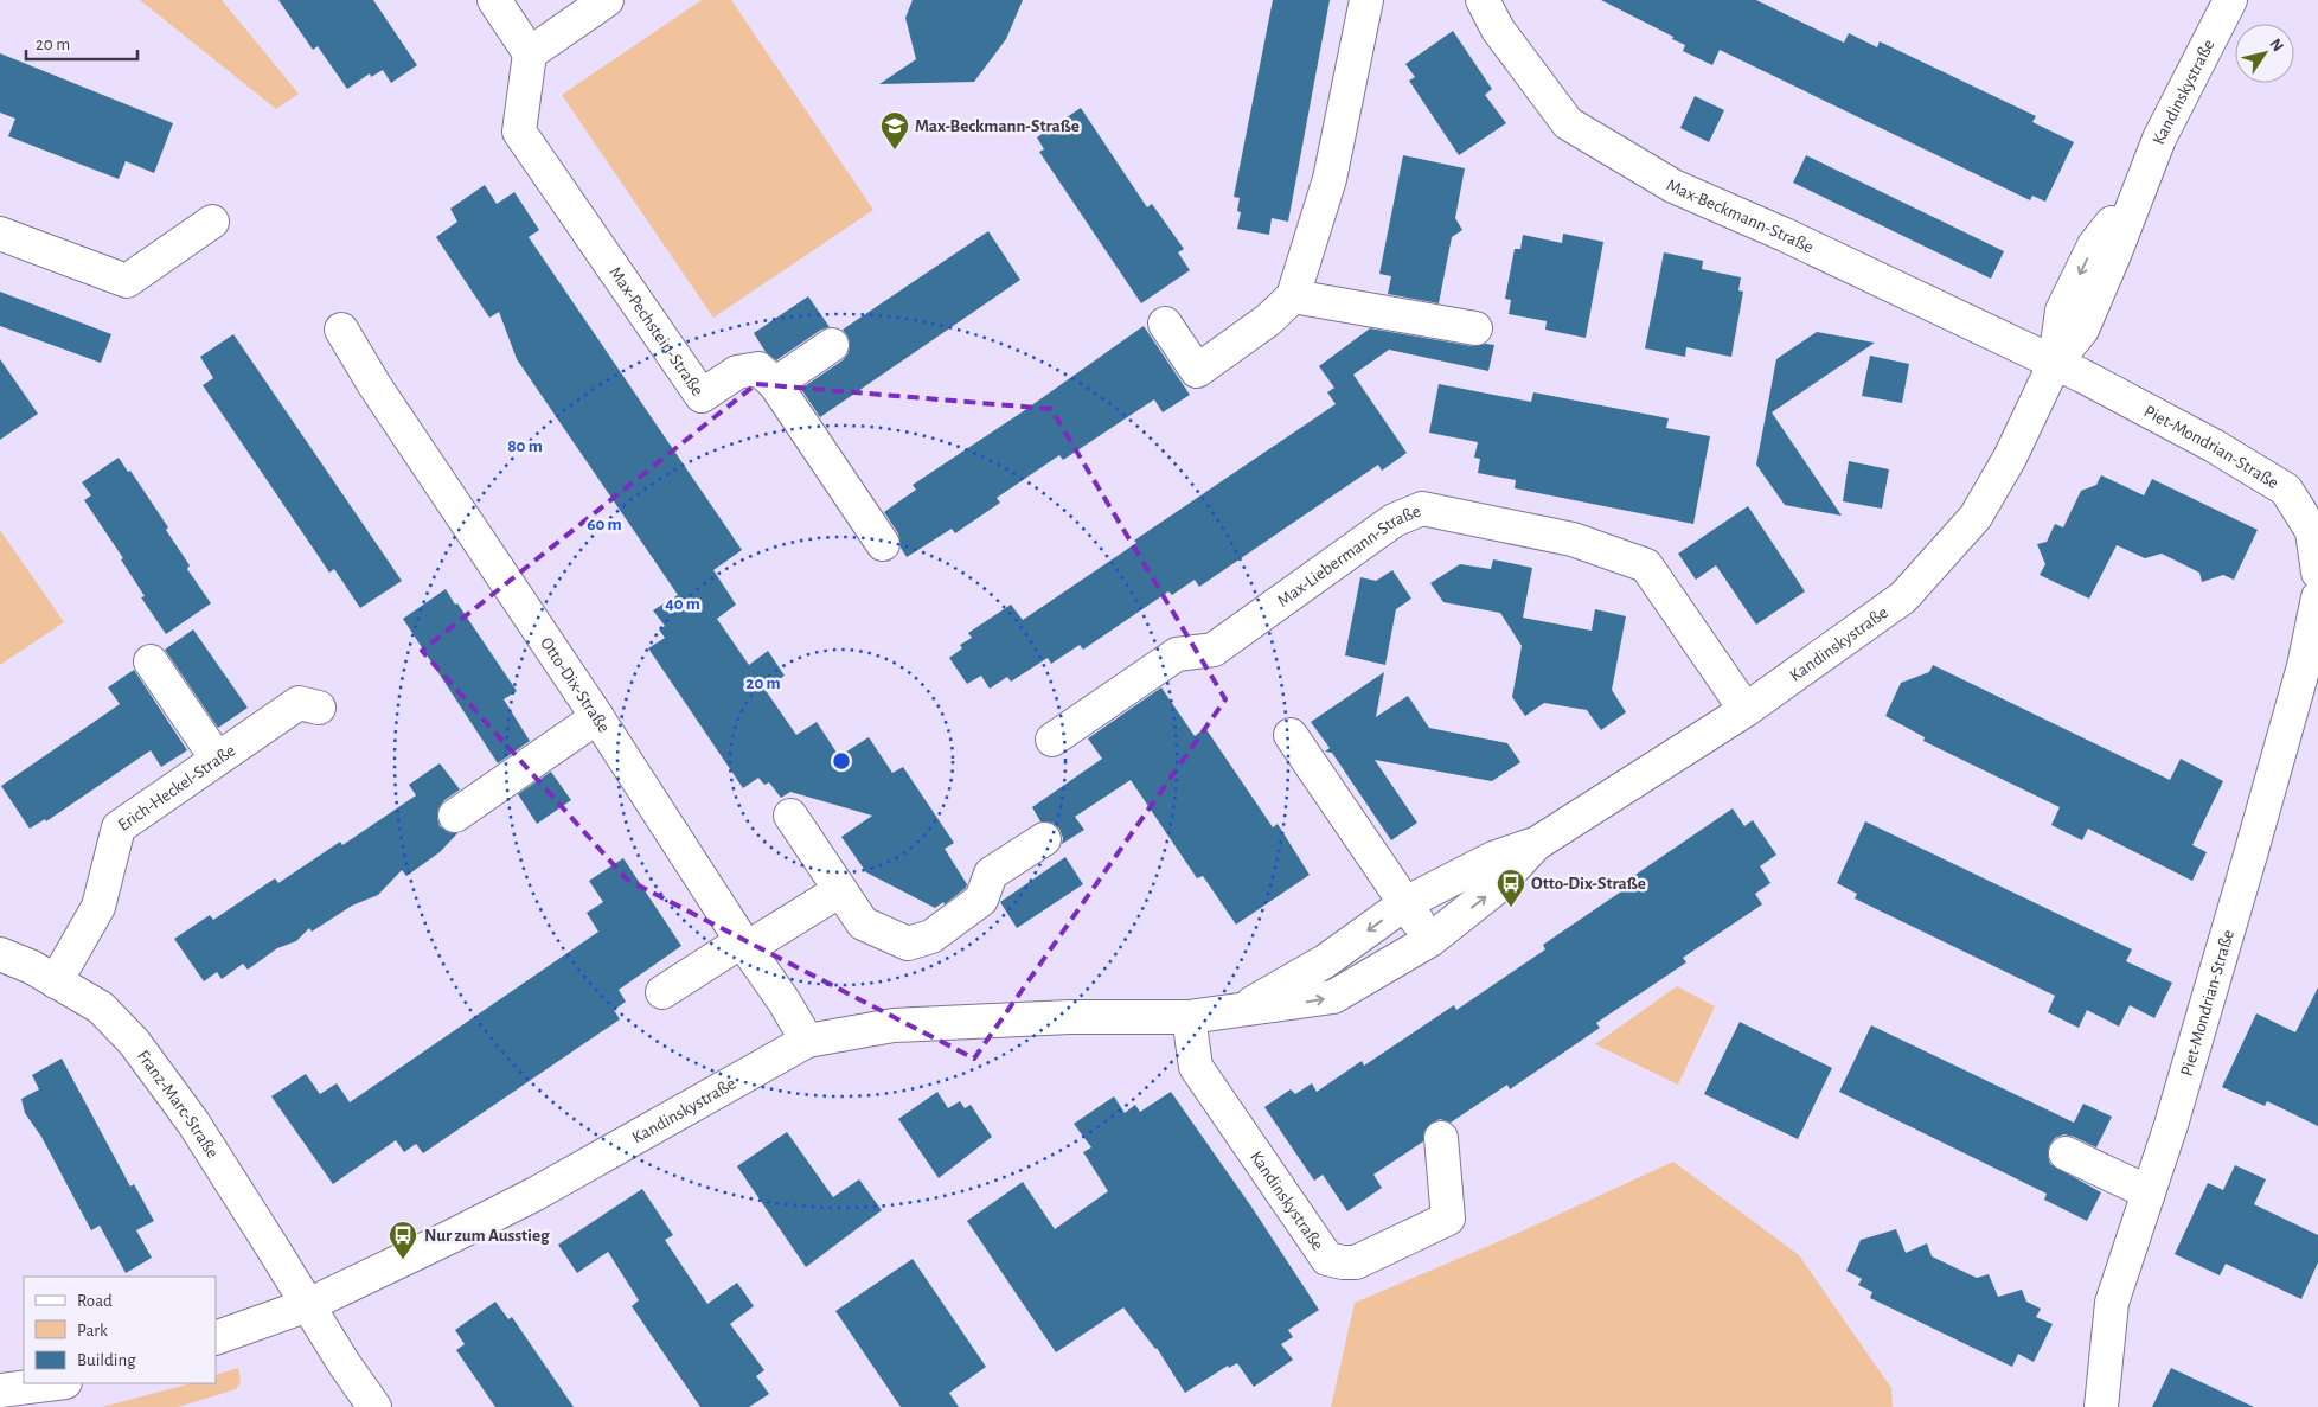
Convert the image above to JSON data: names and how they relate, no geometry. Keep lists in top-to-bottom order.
{
  "streets": {
    "street": [
      "Kandinskystraße",
      "Max-Beckmann-Straße",
      "Max-Pechstein-Straße",
      "Piet-Mondrian-Straße",
      "Max-Liebermann-Straße",
      "Otto-Dix-Straße",
      "Erich-Heckel-Straße",
      "Franz-Marc-Straße"
    ]
  },
  "crossings": [
    ["Kandinskystraße", "Max-Beckmann-Straße"],
    ["Kandinskystraße", "Piet-Mondrian-Straße"],
    ["Kandinskystraße", "Max-Liebermann-Straße"],
    ["Kandinskystraße", "Otto-Dix-Straße"],
    ["Kandinskystraße", "Franz-Marc-Straße"],
    ["Max-Beckmann-Straße", "Piet-Mondrian-Straße"],
    ["Erich-Heckel-Straße", "Franz-Marc-Straße"]
  ],
  "places": {
    "school or university": ["Max-Beckmann-Straße"],
    "bus stop": ["Otto-Dix-Straße", "Nur zum Ausstieg"]
  },
  "legend": ["Road", "Park", "Building"],
  "scale_bar": "20 m",
  "north": "top right",
  "rings": [
    "80 m",
    "60 m",
    "40 m",
    "20 m"
  ]
}
